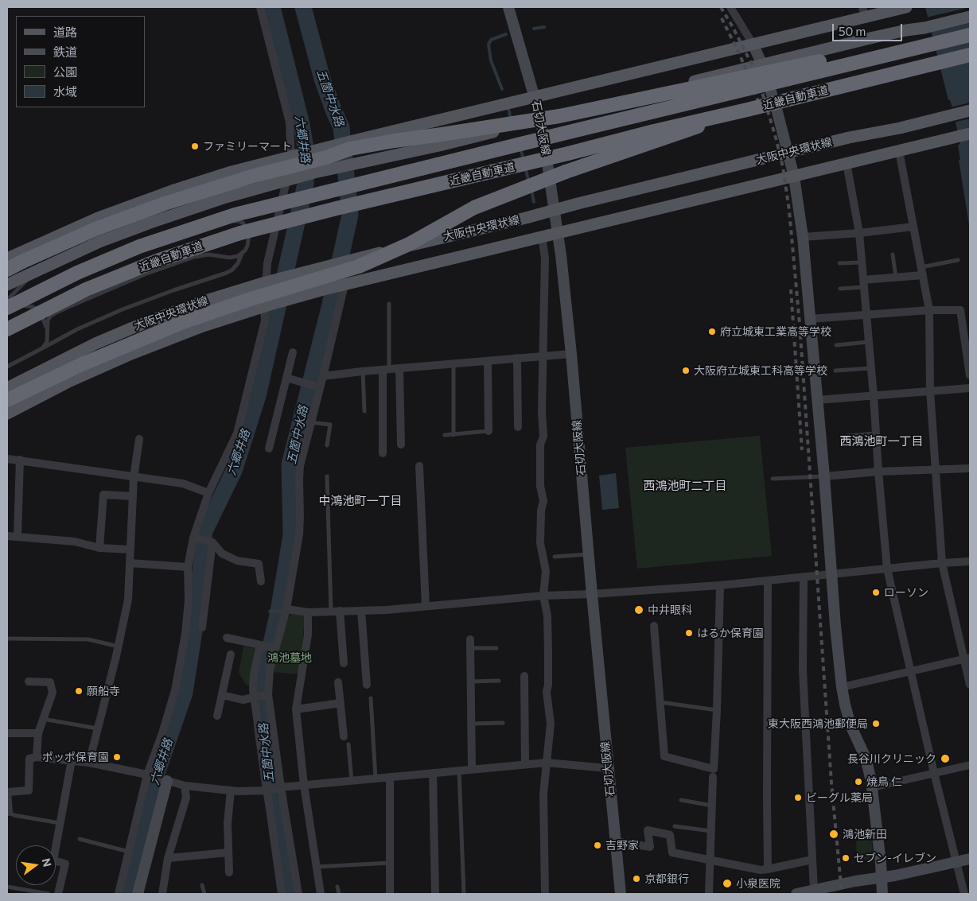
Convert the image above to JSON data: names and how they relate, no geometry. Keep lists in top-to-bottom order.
{
  "streets": {
    "highway": ["近畿自動車道"],
    "main road": ["大阪中央環状線"],
    "street": ["石切大阪線"]
  },
  "crossings": [
    ["石切大阪線", "大阪中央環状線"]
  ],
  "districts": ["西鴻池町一丁目", "西鴻池町二丁目", "中鴻池町一丁目"],
  "water": ["五箇中水路", "六郷井路"],
  "parks": ["鴻池墓地"],
  "places": [
    "ファミリーマート",
    "府立城東工業高等学校",
    "大阪府立城東工科高等学校",
    "ローソン",
    "中井眼科",
    "はるか保育園",
    "願船寺",
    "東大阪西鴻池郵便局",
    "ポッポ保育園",
    "長谷川クリニック",
    "焼鳥 仁",
    "ビーグル薬局",
    "鴻池新田",
    "吉野家",
    "セブン-イレブン",
    "京都銀行",
    "小泉医院"
  ],
  "legend": [
    "道路",
    "鉄道",
    "公園",
    "水域"
  ],
  "scale_bar": "50 m",
  "north": "right"
}
